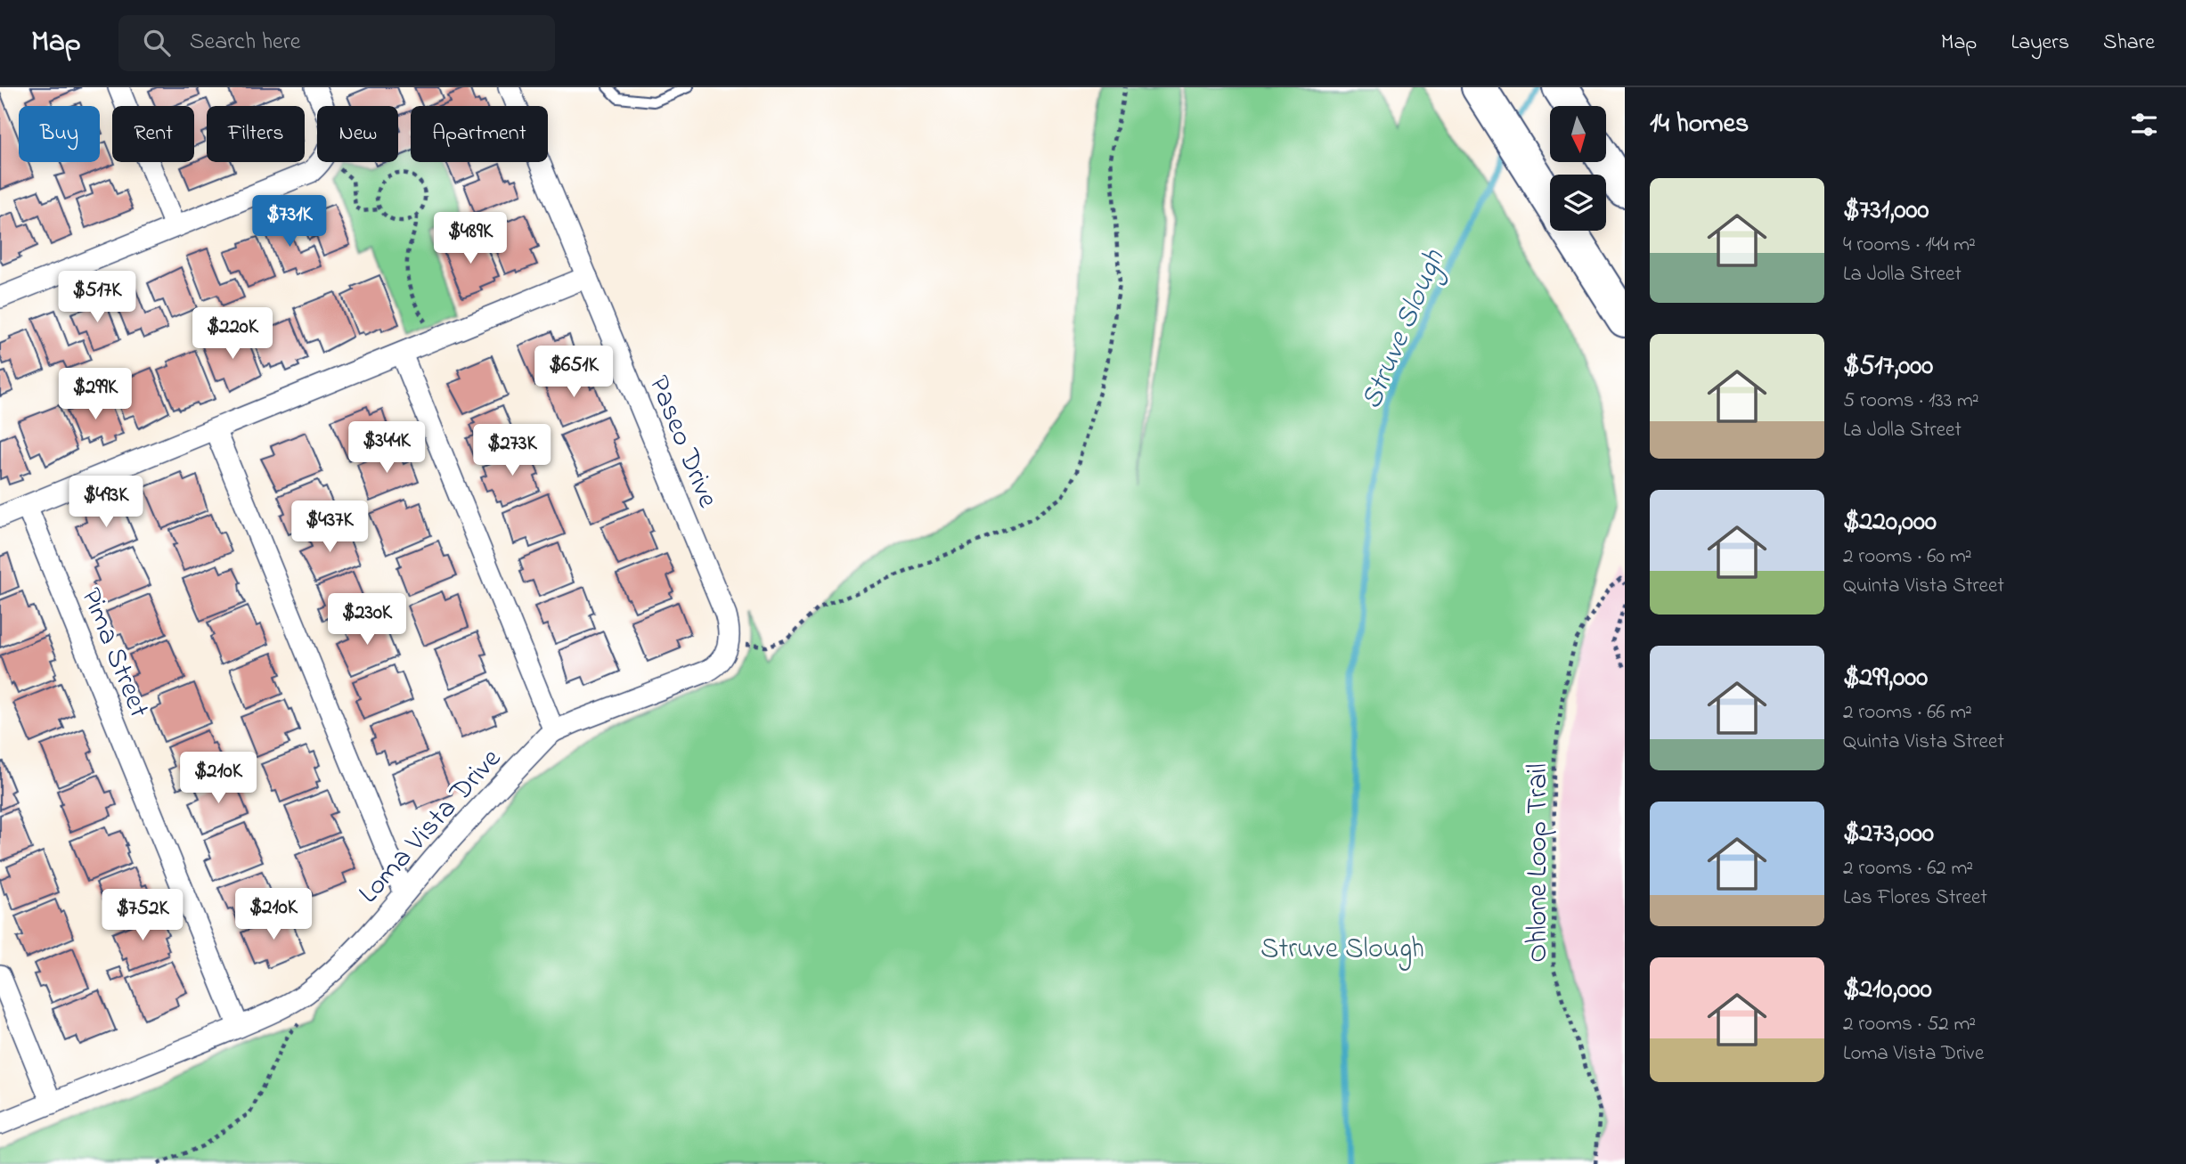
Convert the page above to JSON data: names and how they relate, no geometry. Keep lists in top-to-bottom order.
{
  "streets": {
    "street": ["Paseo Drive", "Pima Street", "Loma Vista Drive"],
    "path": ["Ohlone Loop Trail"]
  },
  "crossings": [
    ["Paseo Drive", "Loma Vista Drive"],
    ["Pima Street", "Loma Vista Drive"]
  ],
  "water": ["Struve Slough"],
  "parks": ["Struve Slough"],
  "north": "bottom",
  "page": {
    "header": "Map",
    "search": "Search here",
    "nav": ["Map", "Layers", "Share"],
    "heading": "14 homes",
    "chip": [
      "Buy",
      "Rent",
      "Filters",
      "New",
      "Apartment"
    ],
    "list": [
      {
        "name": "$731,000",
        "note": "4 rooms · 144 m² · La Jolla Street"
      },
      {
        "name": "$517,000",
        "note": "5 rooms · 133 m² · La Jolla Street"
      },
      {
        "name": "$220,000",
        "note": "2 rooms · 60 m² · Quinta Vista Street"
      },
      {
        "name": "$299,000",
        "note": "2 rooms · 66 m² · Quinta Vista Street"
      },
      {
        "name": "$273,000",
        "note": "2 rooms · 62 m² · Las Flores Street"
      },
      {
        "name": "$210,000",
        "note": "2 rooms · 52 m² · Loma Vista Drive"
      }
    ],
    "price": [
      "$731K",
      "$489K",
      "$517K",
      "$220K",
      "$651K",
      "$299K",
      "$344K",
      "$273K",
      "$493K",
      "$437K",
      "$230K",
      "$210K",
      "$210K",
      "$752K"
    ]
  }
}
